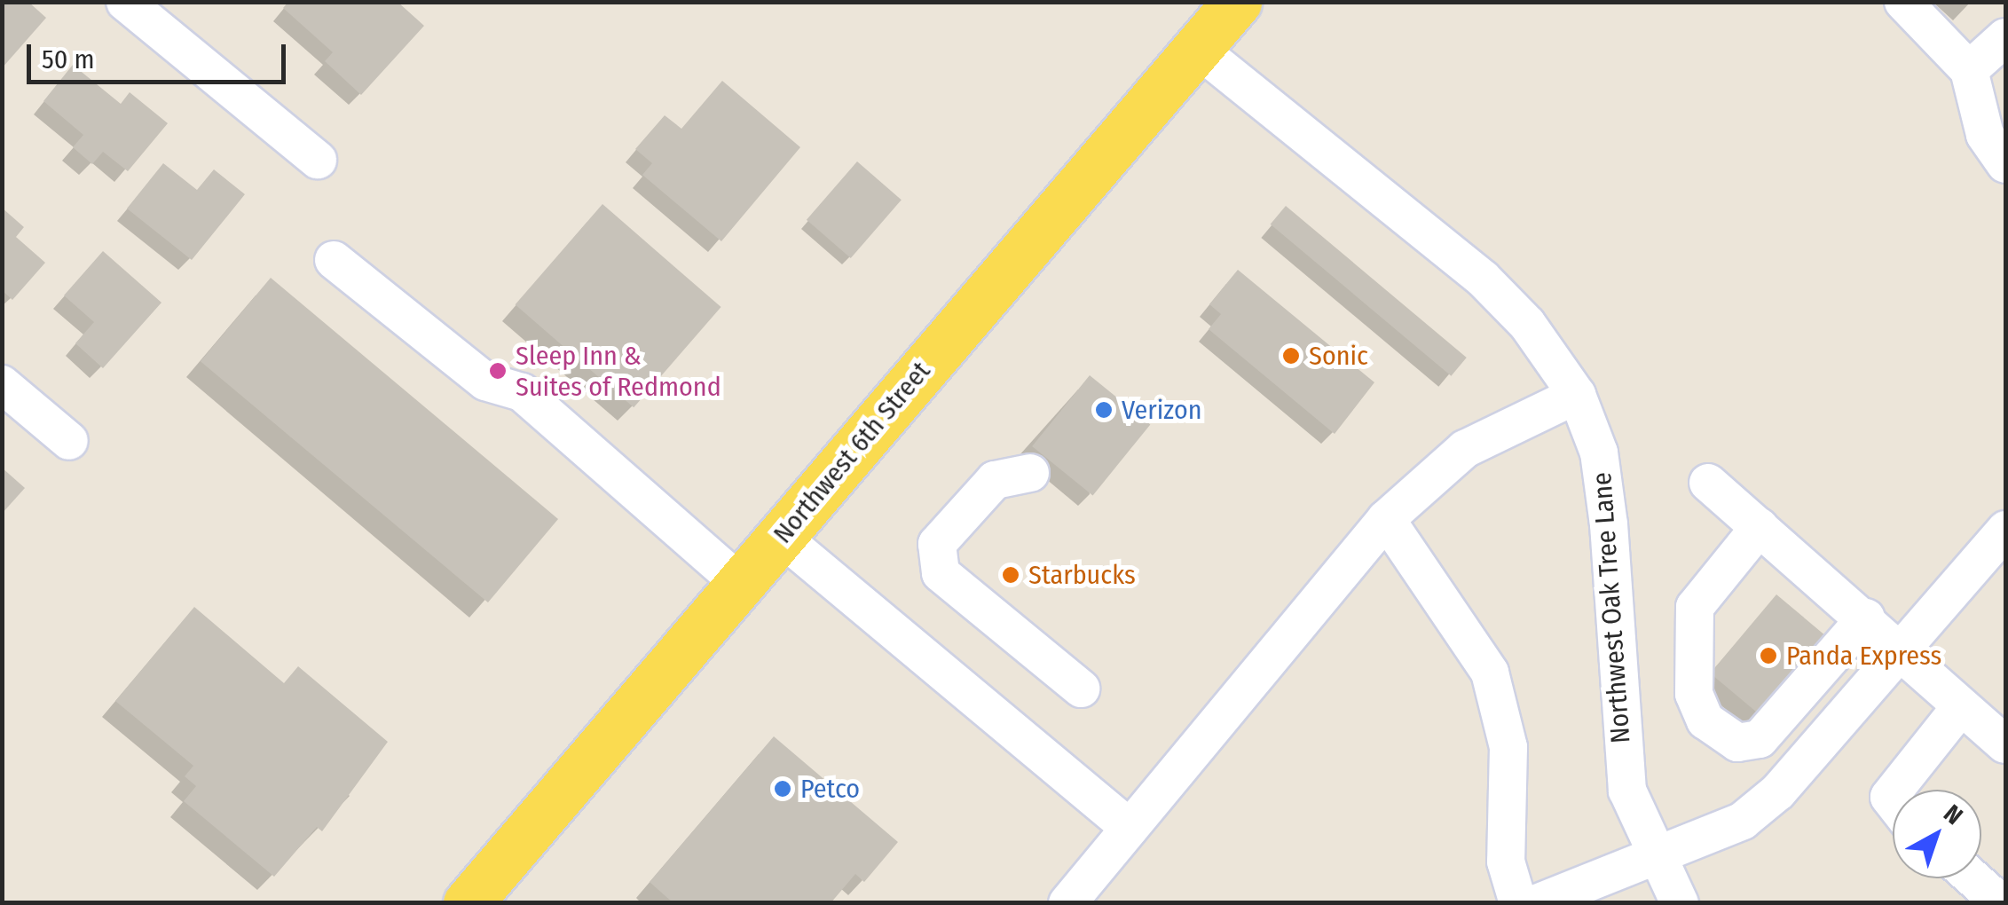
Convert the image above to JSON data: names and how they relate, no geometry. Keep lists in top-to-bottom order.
{
  "streets": {
    "main road": ["Northwest 6th Street"],
    "street": ["Northwest Oak Tree Lane"]
  },
  "crossings": [
    ["Northwest 6th Street", "Northwest Oak Tree Lane"]
  ],
  "places": [
    "Sonic",
    "Sleep Inn & Suites of Redmond",
    "Verizon",
    "Starbucks",
    "Panda Express",
    "Petco"
  ],
  "scale_bar": "50 m",
  "north": "top right"
}
